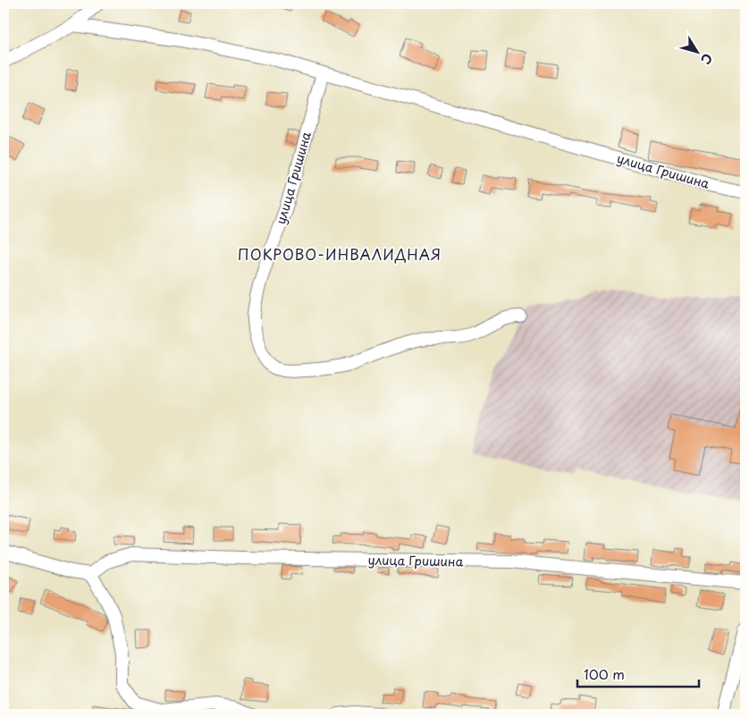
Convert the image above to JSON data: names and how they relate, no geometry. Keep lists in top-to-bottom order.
{
  "streets": {
    "street": ["улица Гришина"]
  },
  "districts": ["ПОКРОВО-ИНВАЛИДНАЯ"],
  "scale_bar": "100 m",
  "north": "bottom right"
}
